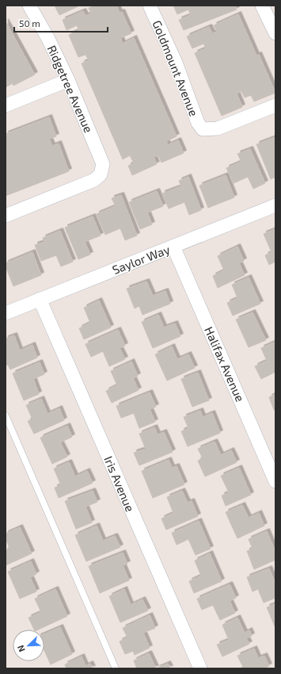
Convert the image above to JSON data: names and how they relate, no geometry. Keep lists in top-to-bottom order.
{
  "streets": {
    "street": [
      "Goldmount Avenue",
      "Ridgetree Avenue",
      "Saylor Way",
      "Halifax Avenue",
      "Iris Avenue"
    ]
  },
  "crossings": [
    ["Saylor Way", "Halifax Avenue"],
    ["Saylor Way", "Iris Avenue"]
  ],
  "scale_bar": "50 m",
  "north": "bottom left"
}
